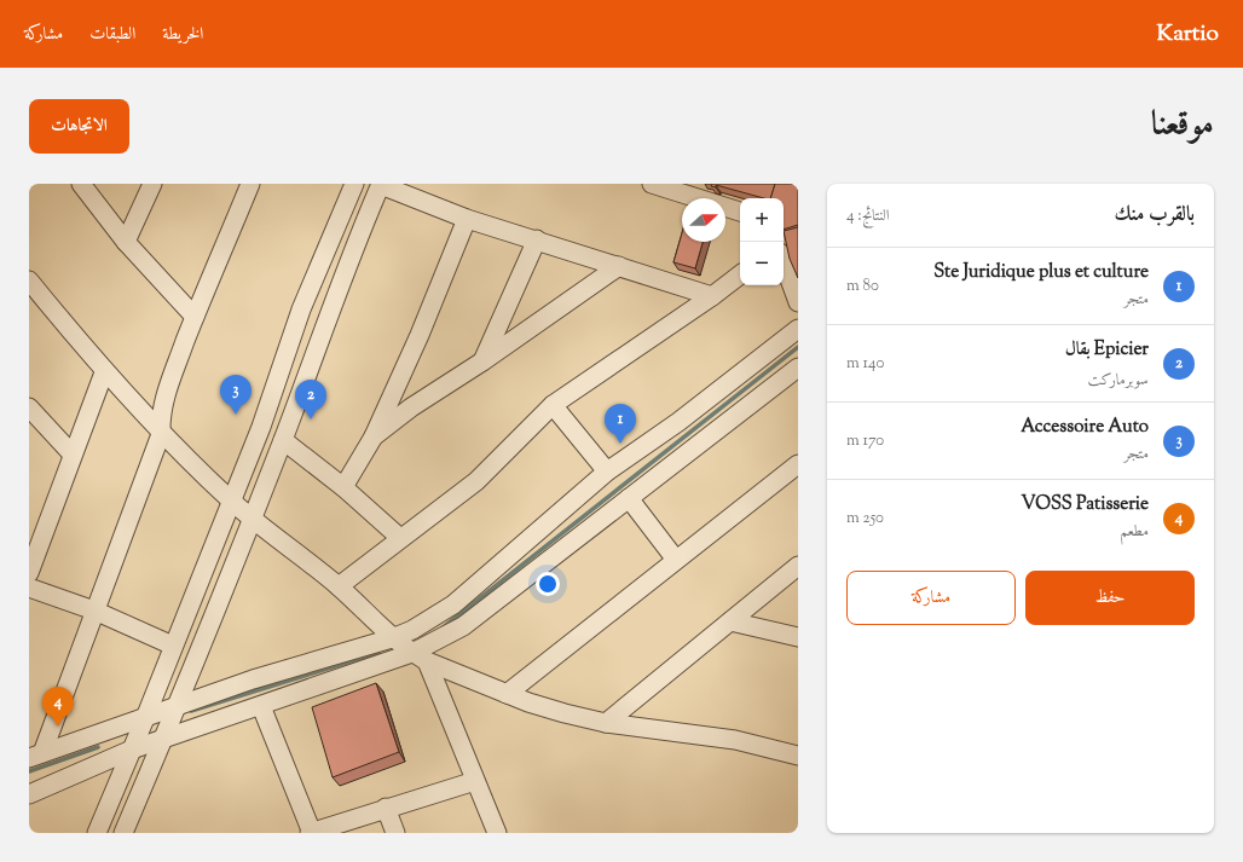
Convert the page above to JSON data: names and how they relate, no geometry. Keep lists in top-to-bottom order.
{
  "north": "right",
  "page": {
    "header": "Kartio",
    "nav": ["الخريطة", "الطبقات", "مشاركة"],
    "title": "موقعنا",
    "buttons": [
      "الاتجاهات",
      ["حفظ", "مشاركة"]
    ],
    "heading": ["بالقرب منك", "النتائج: 4"],
    "map_buttons": ["+", "−"],
    "list": [
      {
        "mark": "1",
        "name": "Ste Juridique plus et culture",
        "note": "متجر",
        "value": "80 m"
      },
      {
        "mark": "2",
        "name": "Epicier بقال",
        "note": "سوبرماركت",
        "value": "140 m"
      },
      {
        "mark": "3",
        "name": "Accessoire Auto",
        "note": "متجر",
        "value": "170 m"
      },
      {
        "mark": "4",
        "name": "VOSS Patisserie",
        "note": "مطعم",
        "value": "250 m"
      }
    ],
    "pins": [
      "3",
      "2",
      "1",
      "4"
    ]
  }
}
